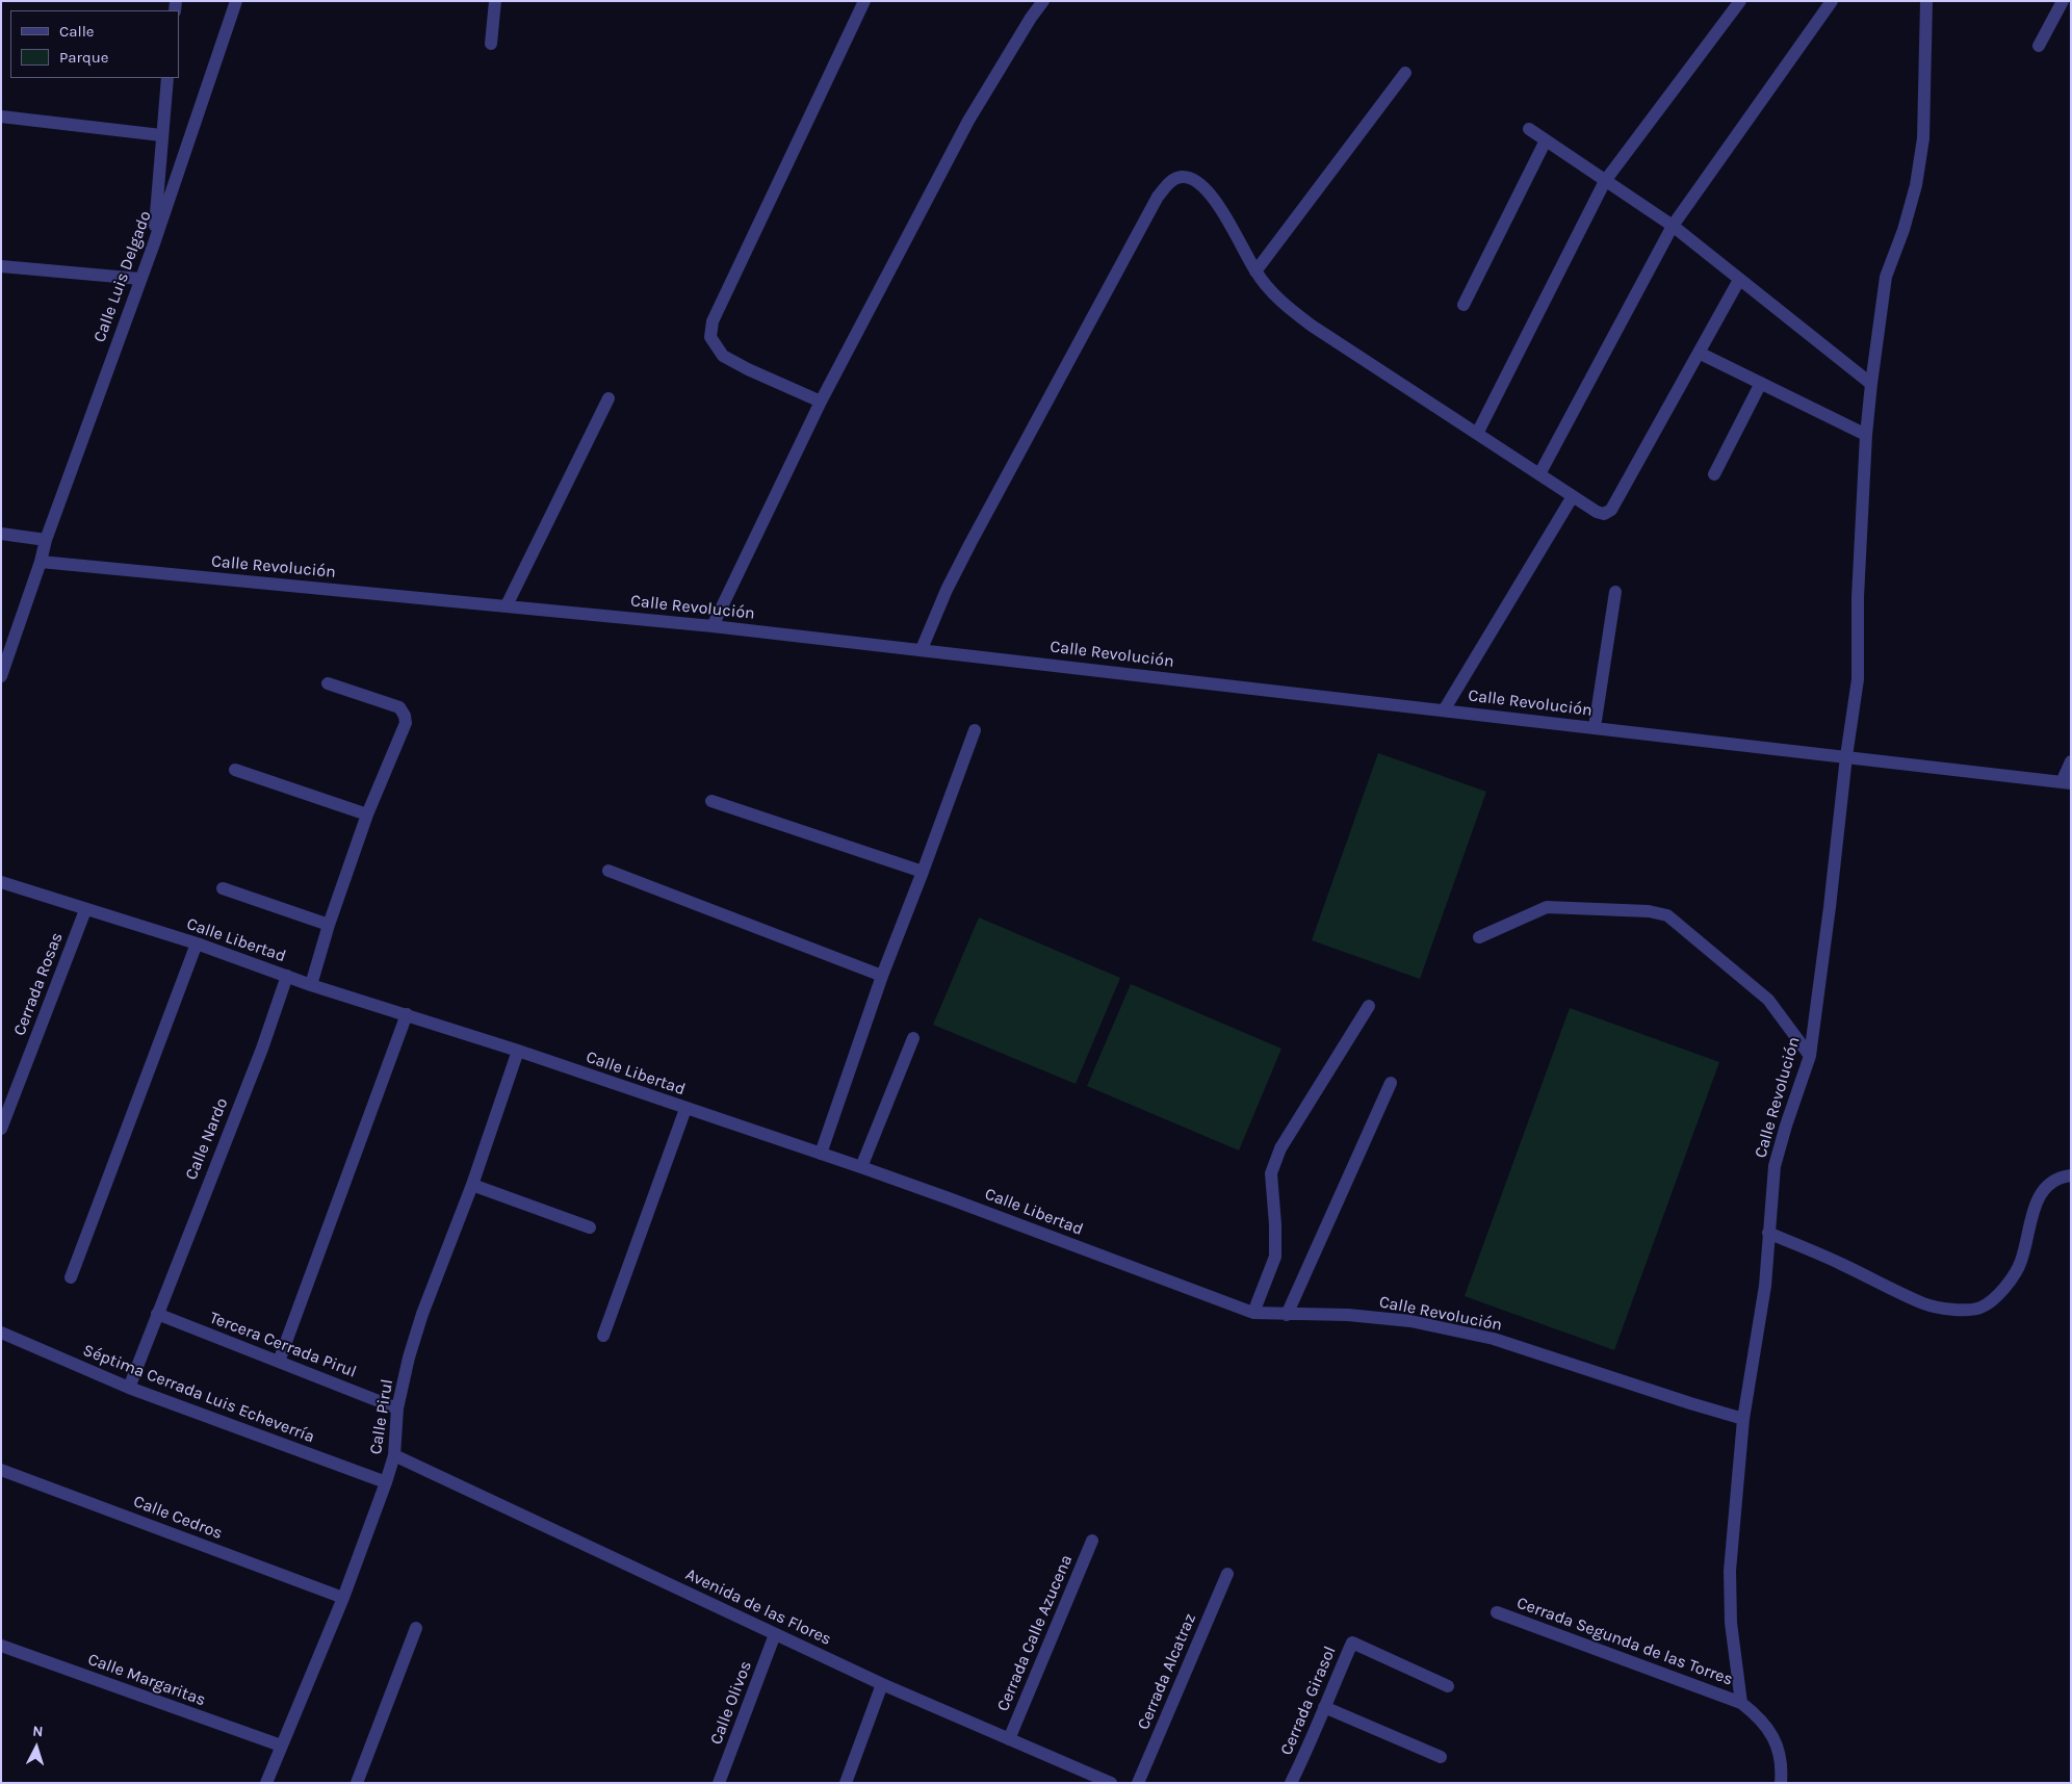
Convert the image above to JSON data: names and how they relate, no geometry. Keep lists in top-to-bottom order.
{
  "streets": {
    "street": [
      "Calle Luis Delgado",
      "Calle Revolución",
      "Calle Libertad",
      "Cerrada Rosas",
      "Calle Nardo",
      "Tercera Cerrada Pirul",
      "Séptima Cerrada Luis Echeverría",
      "Calle Pirul",
      "Calle Cedros",
      "Avenida de las Flores",
      "Cerrada Calle Azucena",
      "Cerrada Segunda de las Torres",
      "Cerrada Alcatraz",
      "Calle Margaritas",
      "Cerrada Girasol",
      "Calle Olivos"
    ]
  },
  "crossings": [
    ["Calle Luis Delgado", "Calle Revolución"],
    ["Calle Revolución", "Calle Libertad"],
    ["Calle Libertad", "Cerrada Rosas"],
    ["Calle Libertad", "Calle Nardo"],
    ["Calle Libertad", "Calle Pirul"],
    ["Calle Nardo", "Tercera Cerrada Pirul"],
    ["Calle Nardo", "Séptima Cerrada Luis Echeverría"],
    ["Tercera Cerrada Pirul", "Calle Pirul"],
    ["Séptima Cerrada Luis Echeverría", "Calle Pirul"],
    ["Calle Pirul", "Calle Cedros"],
    ["Calle Pirul", "Avenida de las Flores"],
    ["Calle Pirul", "Calle Margaritas"],
    ["Avenida de las Flores", "Cerrada Calle Azucena"],
    ["Avenida de las Flores", "Calle Olivos"]
  ],
  "legend": ["Calle", "Parque"],
  "north": "top"
}
